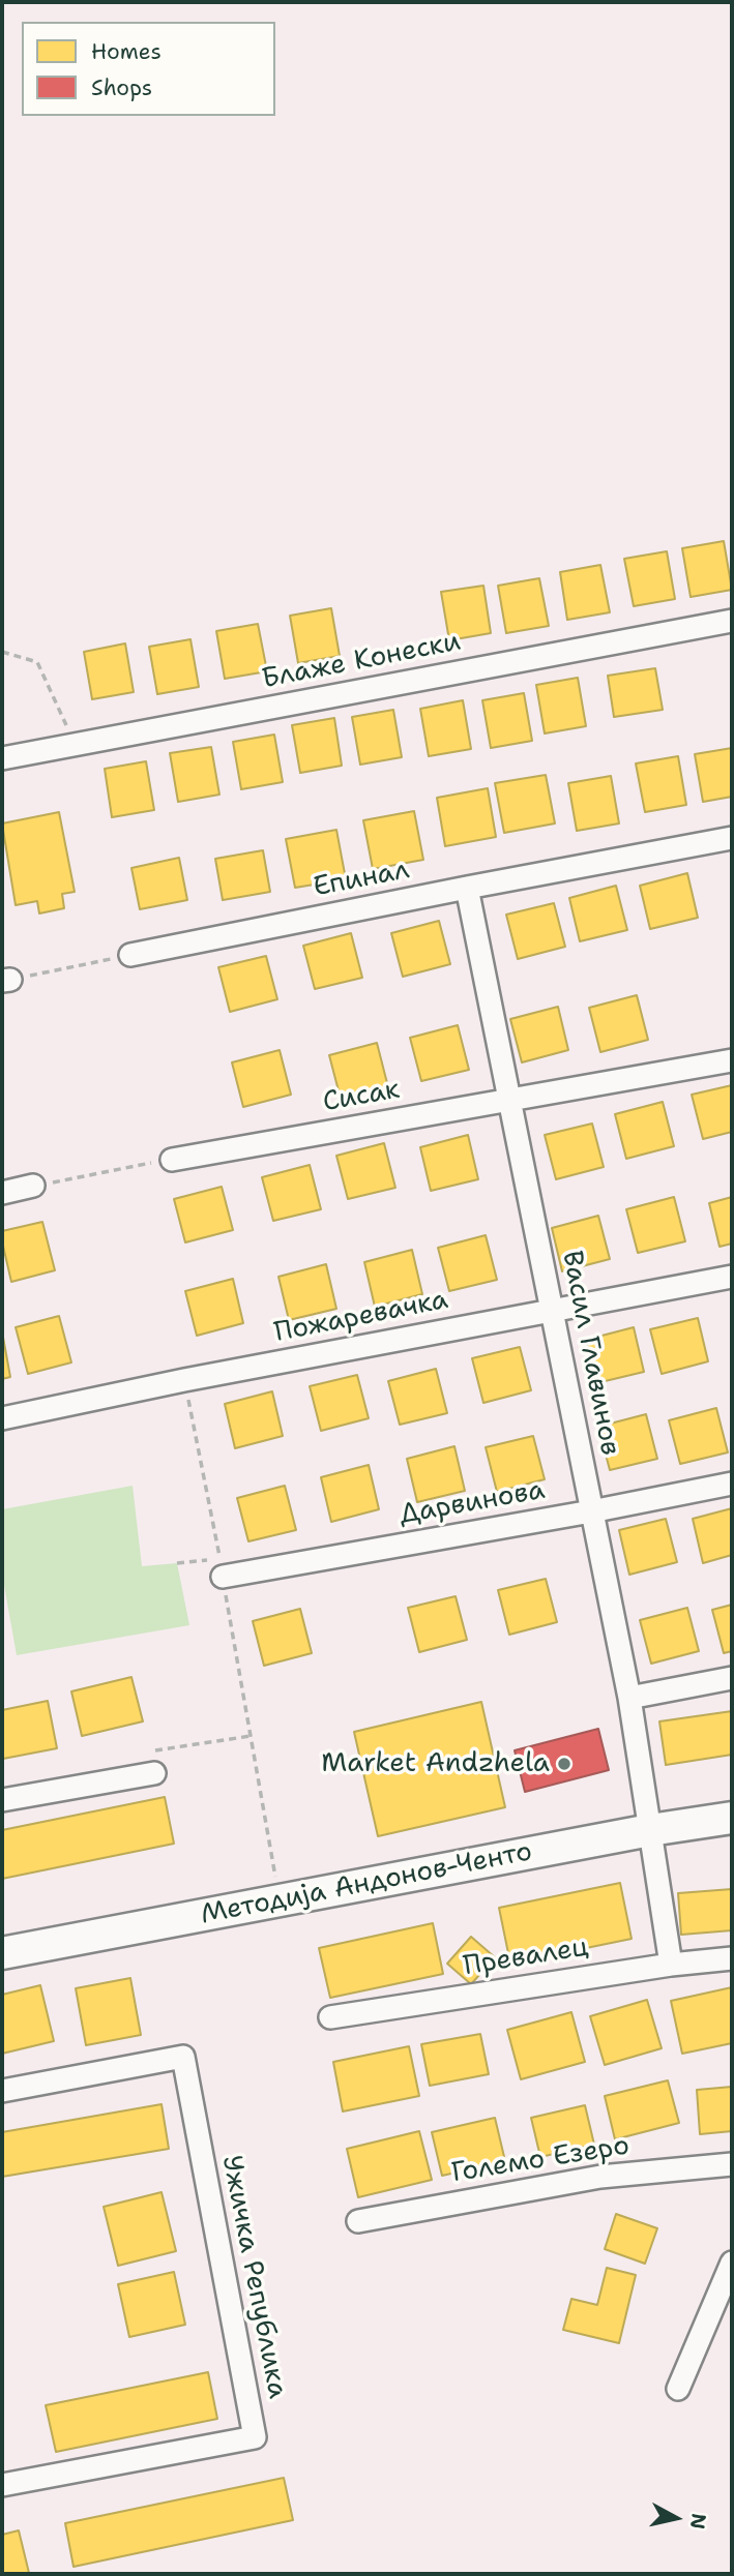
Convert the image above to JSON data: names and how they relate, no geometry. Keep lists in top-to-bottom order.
{
  "streets": {
    "street": [
      "Блаже Конески",
      "Епинал",
      "Сисак",
      "Пожаревачка",
      "Васил Главинов",
      "Дарвинова",
      "Методија Андонов-Ченто",
      "Превалец",
      "Големо Езеро",
      "Ужичка Република"
    ]
  },
  "crossings": [
    ["Епинал", "Васил Главинов"],
    ["Сисак", "Васил Главинов"],
    ["Пожаревачка", "Васил Главинов"],
    ["Васил Главинов", "Дарвинова"],
    ["Васил Главинов", "Методија Андонов-Ченто"],
    ["Васил Главинов", "Превалец"]
  ],
  "places": ["Market Andzhela"],
  "legend": ["Homes", "Shops"],
  "north": "right"
}
